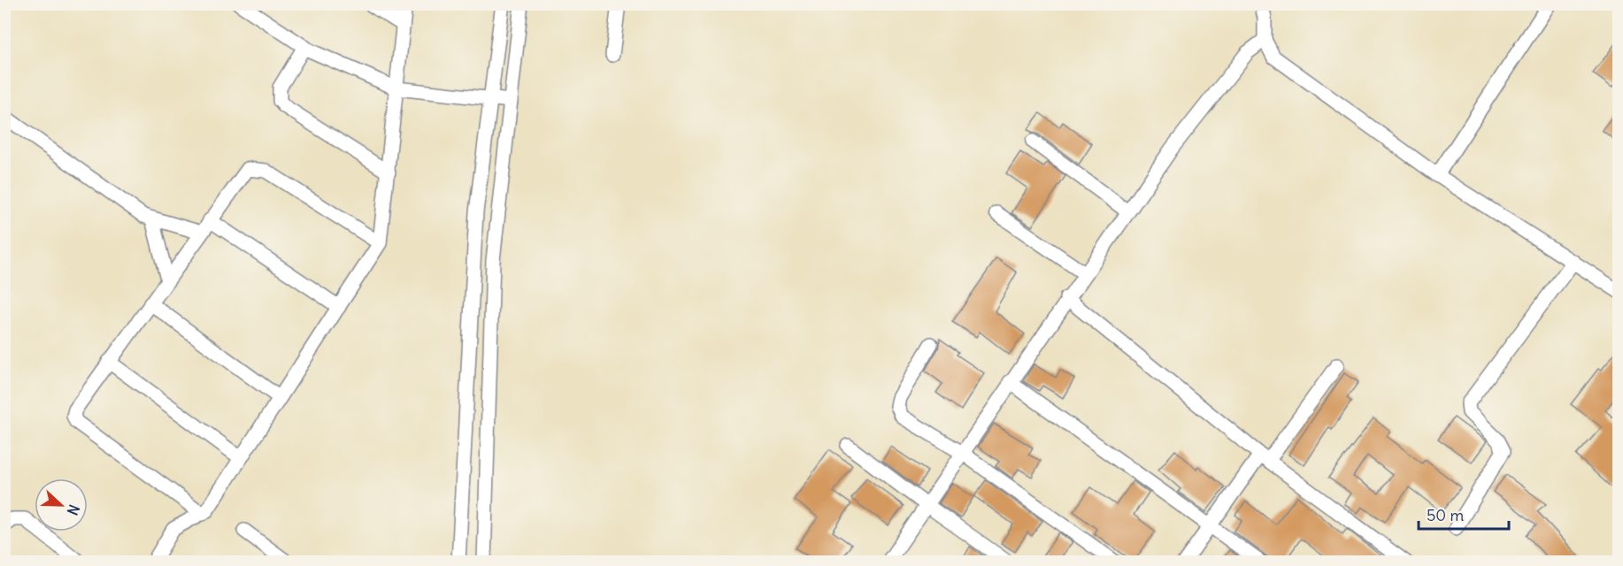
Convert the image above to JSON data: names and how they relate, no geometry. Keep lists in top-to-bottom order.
{
  "scale_bar": "50 m",
  "north": "right"
}
